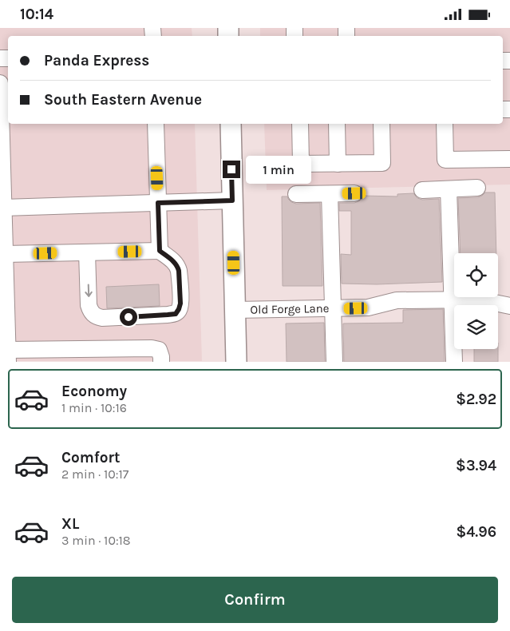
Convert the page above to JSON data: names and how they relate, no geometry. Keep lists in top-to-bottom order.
{
  "streets": {
    "street": ["Old Forge Lane"]
  },
  "page": {
    "status": "10:14",
    "banner": ["Panda Express", "South Eastern Avenue"],
    "bubble": "1 min",
    "list": [
      {
        "name": "Economy",
        "note": "1 min · 10:16",
        "value": "$2.92"
      },
      {
        "name": "Comfort",
        "note": "2 min · 10:17",
        "value": "$3.94"
      },
      {
        "name": "XL",
        "note": "3 min · 10:18",
        "value": "$4.96"
      }
    ],
    "buttons": "Confirm"
  }
}
